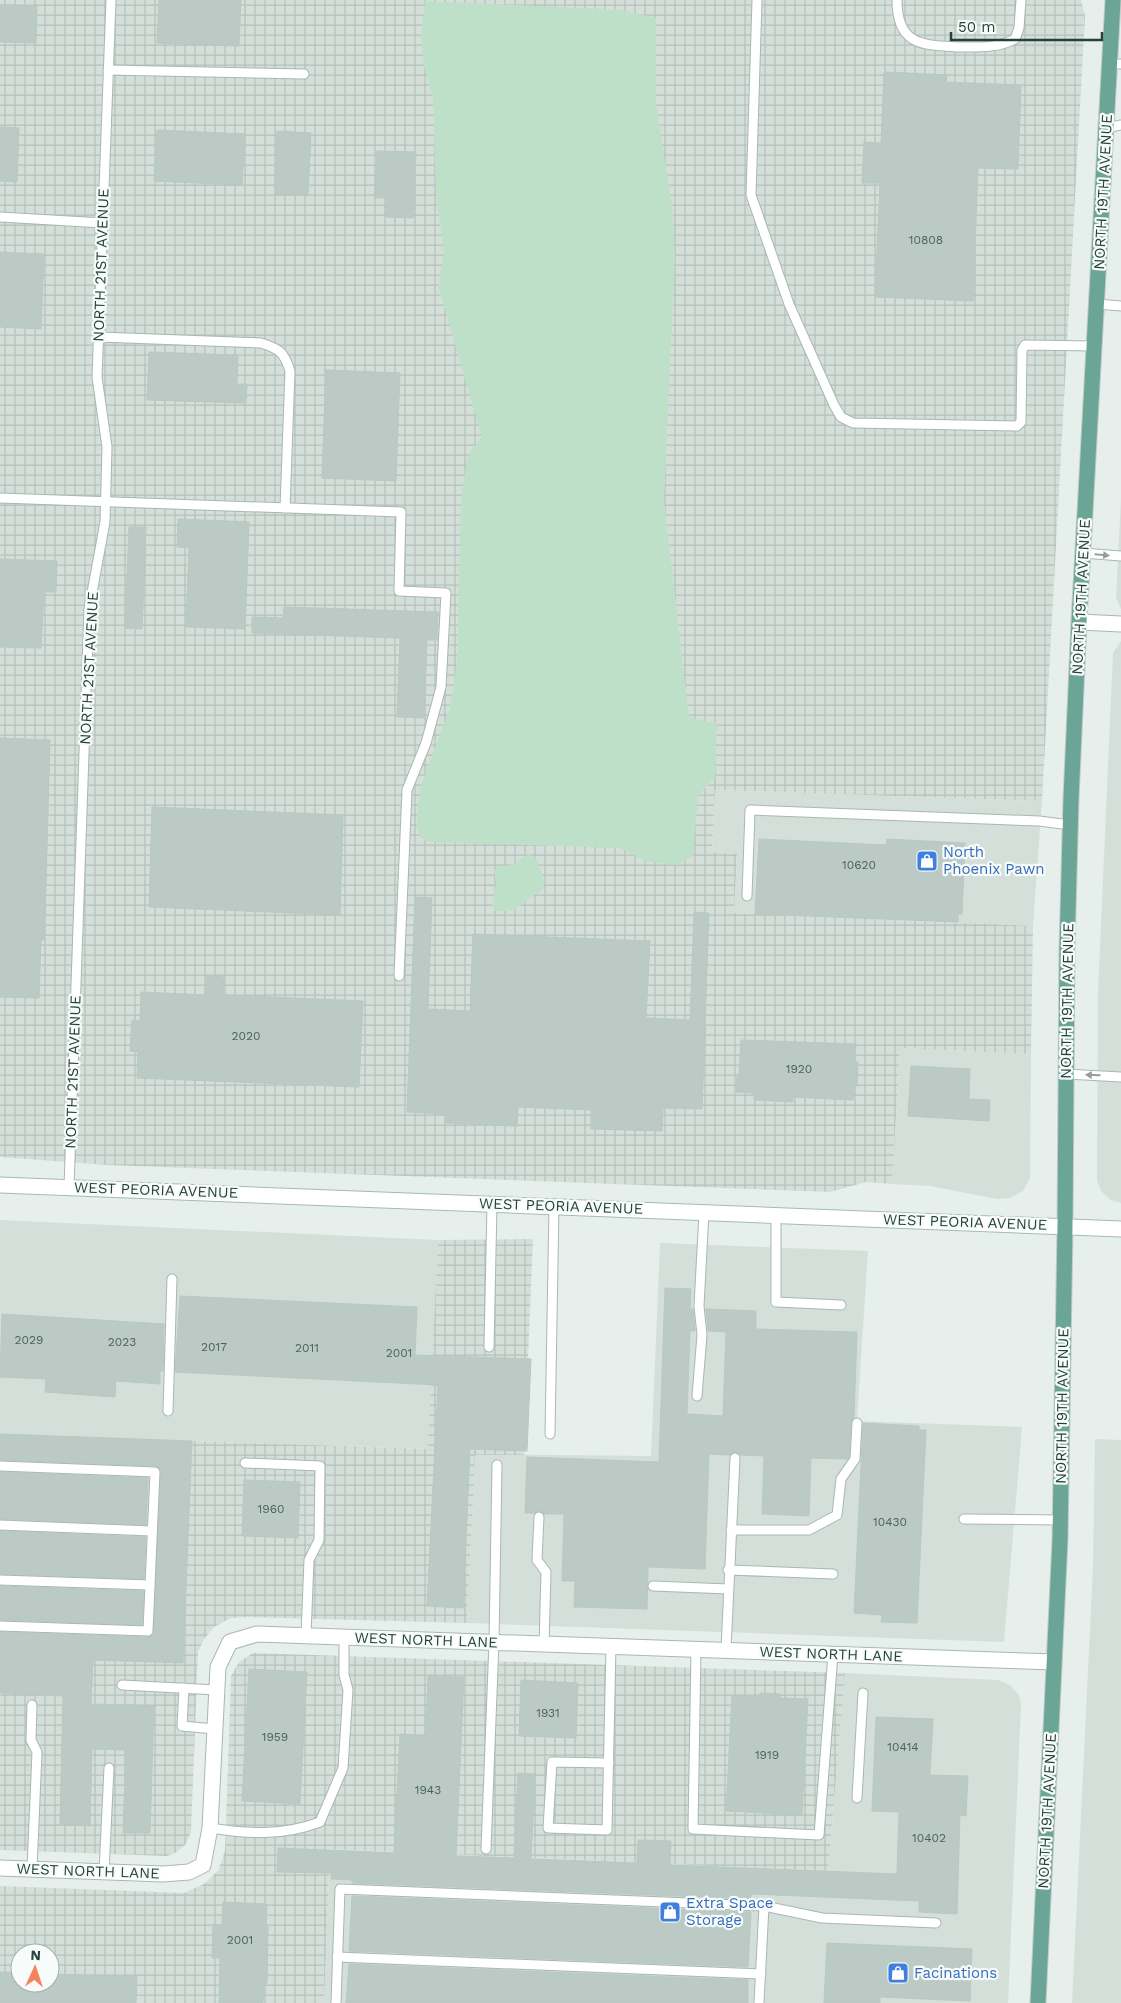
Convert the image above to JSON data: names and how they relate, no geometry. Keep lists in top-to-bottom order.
{
  "streets": {
    "main road": ["NORTH 19TH AVENUE"],
    "street": ["WEST PEORIA AVENUE", "WEST NORTH LANE"],
    "lane": ["NORTH 21ST AVENUE"]
  },
  "crossings": [
    ["NORTH 19TH AVENUE", "WEST PEORIA AVENUE"],
    ["NORTH 19TH AVENUE", "WEST NORTH LANE"],
    ["NORTH 21ST AVENUE", "WEST PEORIA AVENUE"]
  ],
  "places": {
    "shop": ["North Phoenix Pawn", "Extra Space Storage", "Facinations"]
  },
  "house_numbers": [
    "10808",
    "10620",
    "2020",
    "1920",
    "2029",
    "2023",
    "2017",
    "2011",
    "2001",
    "1960",
    "10430",
    "1931",
    "1959",
    "10414",
    "1919",
    "1943",
    "10402",
    "2001"
  ],
  "scale_bar": "50 m",
  "north": "top"
}
